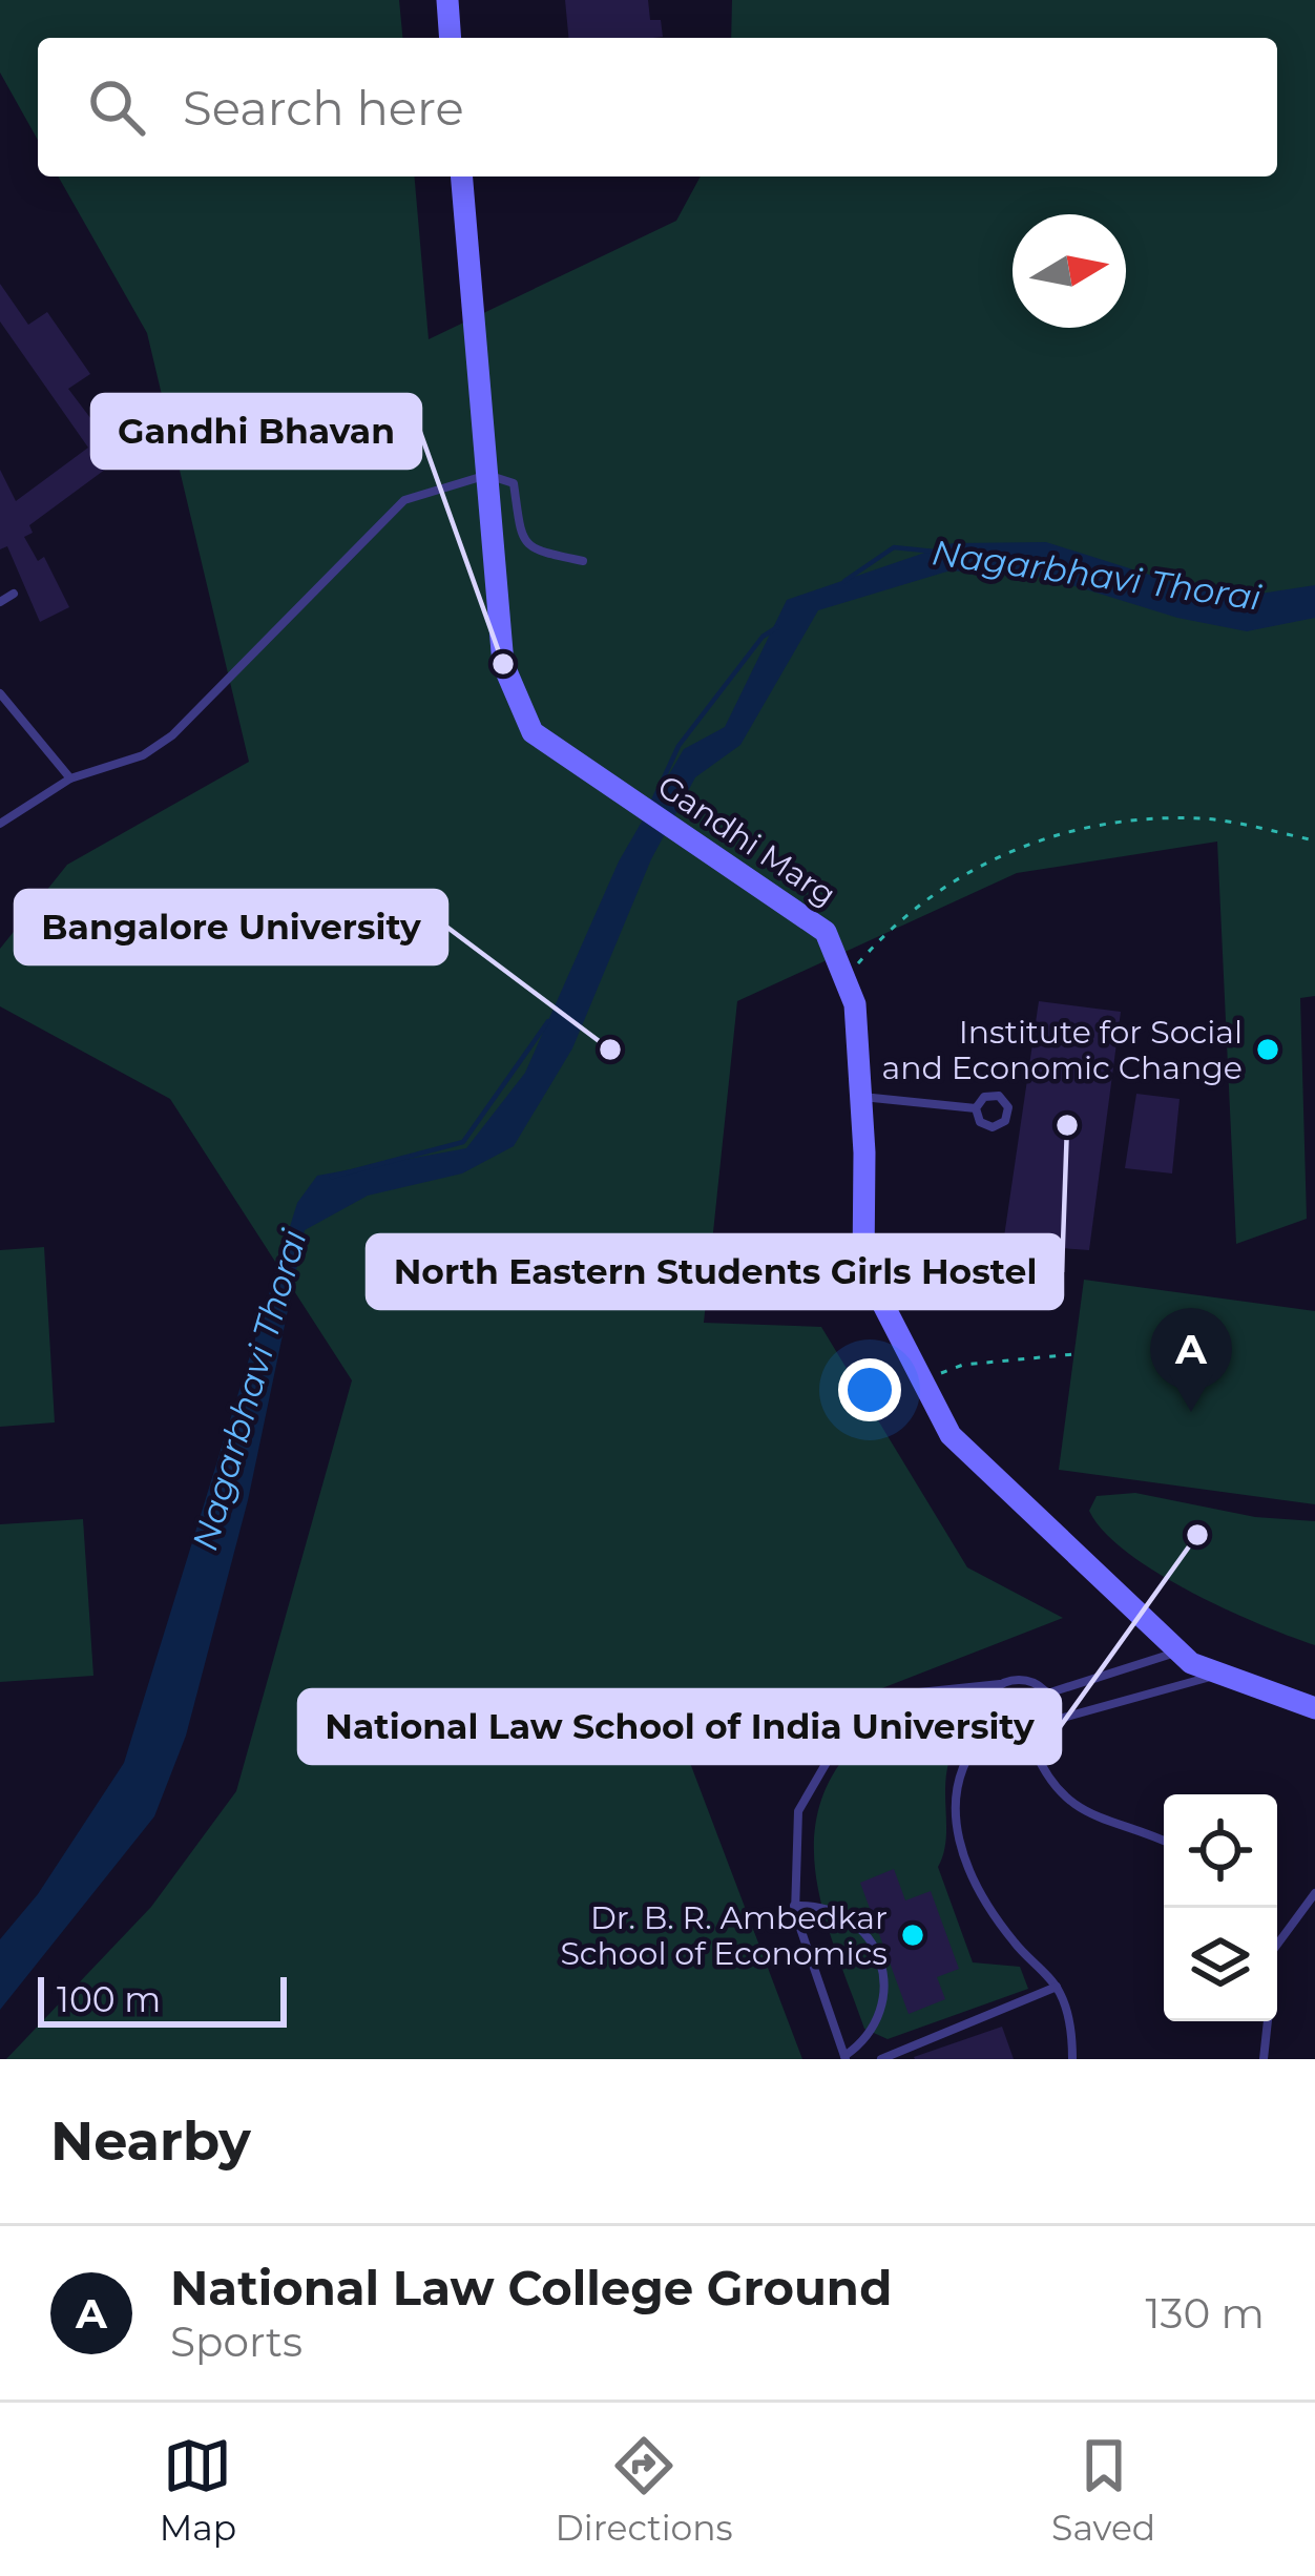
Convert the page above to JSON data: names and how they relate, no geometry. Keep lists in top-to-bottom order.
{
  "streets": {
    "main road": ["Gandhi Marg"]
  },
  "water": ["Nagarbhavi Thorai"],
  "places": [
    "Gandhi Bhavan",
    "Bangalore University",
    "Institute for Social and Economic Change",
    "North Eastern Students Girls Hostel",
    "National Law School of India University",
    "Dr. B. R. Ambedkar School of Economics"
  ],
  "scale_bar": "100 m",
  "north": "right",
  "page": {
    "search": "Search here",
    "pins": "A",
    "scale": "100 m",
    "heading": "Nearby",
    "list": [
      {
        "mark": "A",
        "name": "National Law College Ground",
        "note": "Sports",
        "value": "130 m"
      }
    ],
    "nav": ["Map", "Directions", "Saved"]
  }
}
